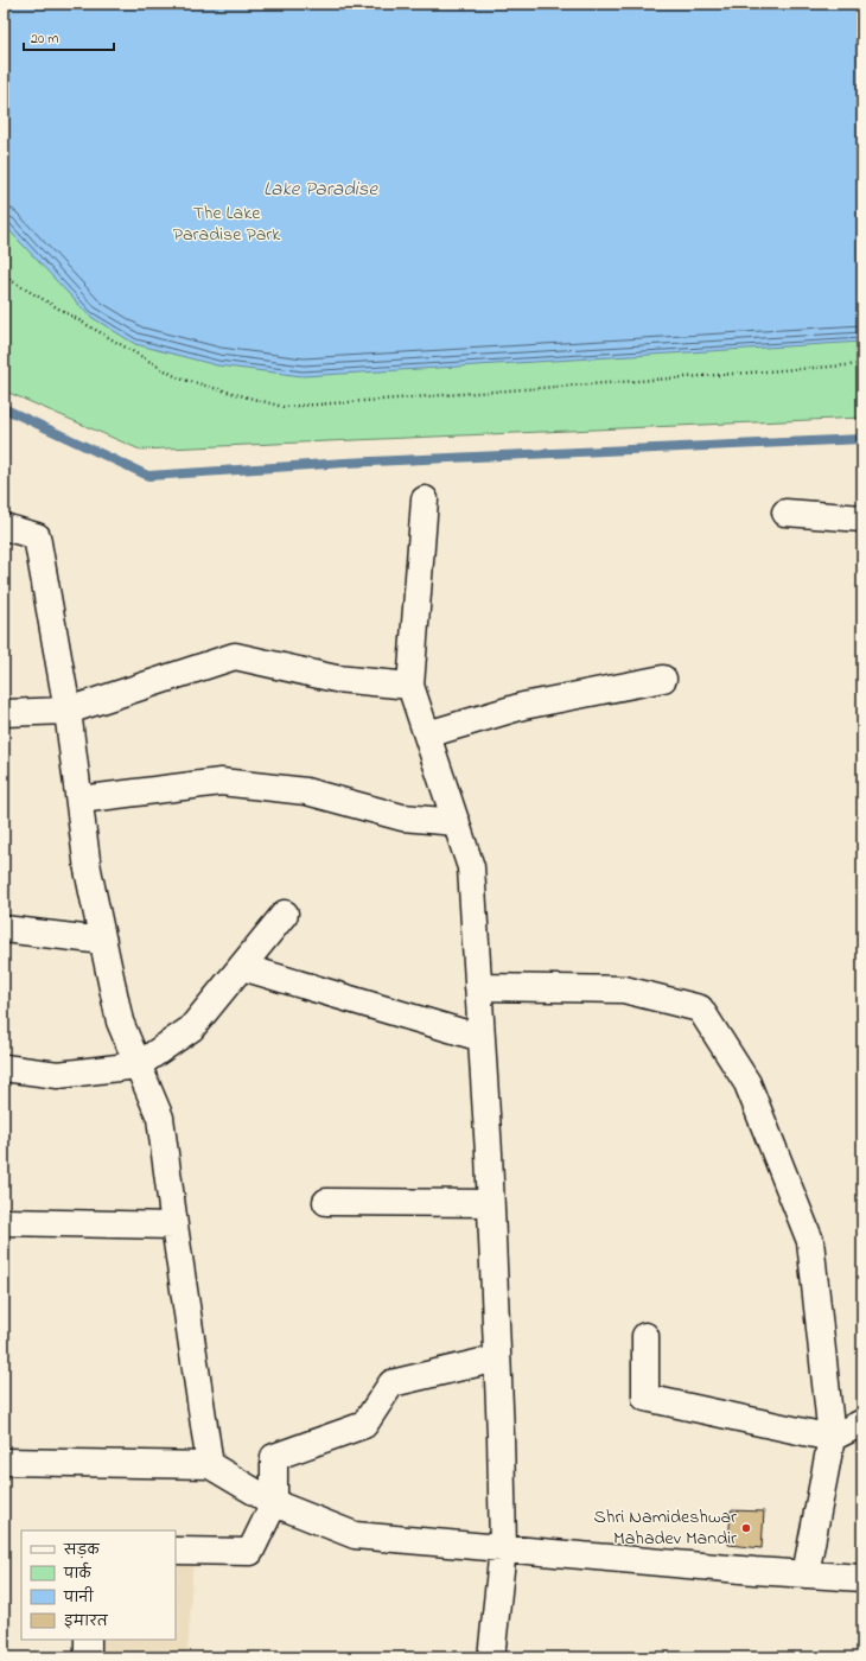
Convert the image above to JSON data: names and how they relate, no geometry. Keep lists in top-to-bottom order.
{
  "water": ["Lake Paradise"],
  "parks": ["The Lake Paradise Park"],
  "places": ["Shri Namideshwar Mahadev Mandir"],
  "legend": [
    "सड़क",
    "पार्क",
    "पानी",
    "इमारत"
  ],
  "scale_bar": "20 m"
}
